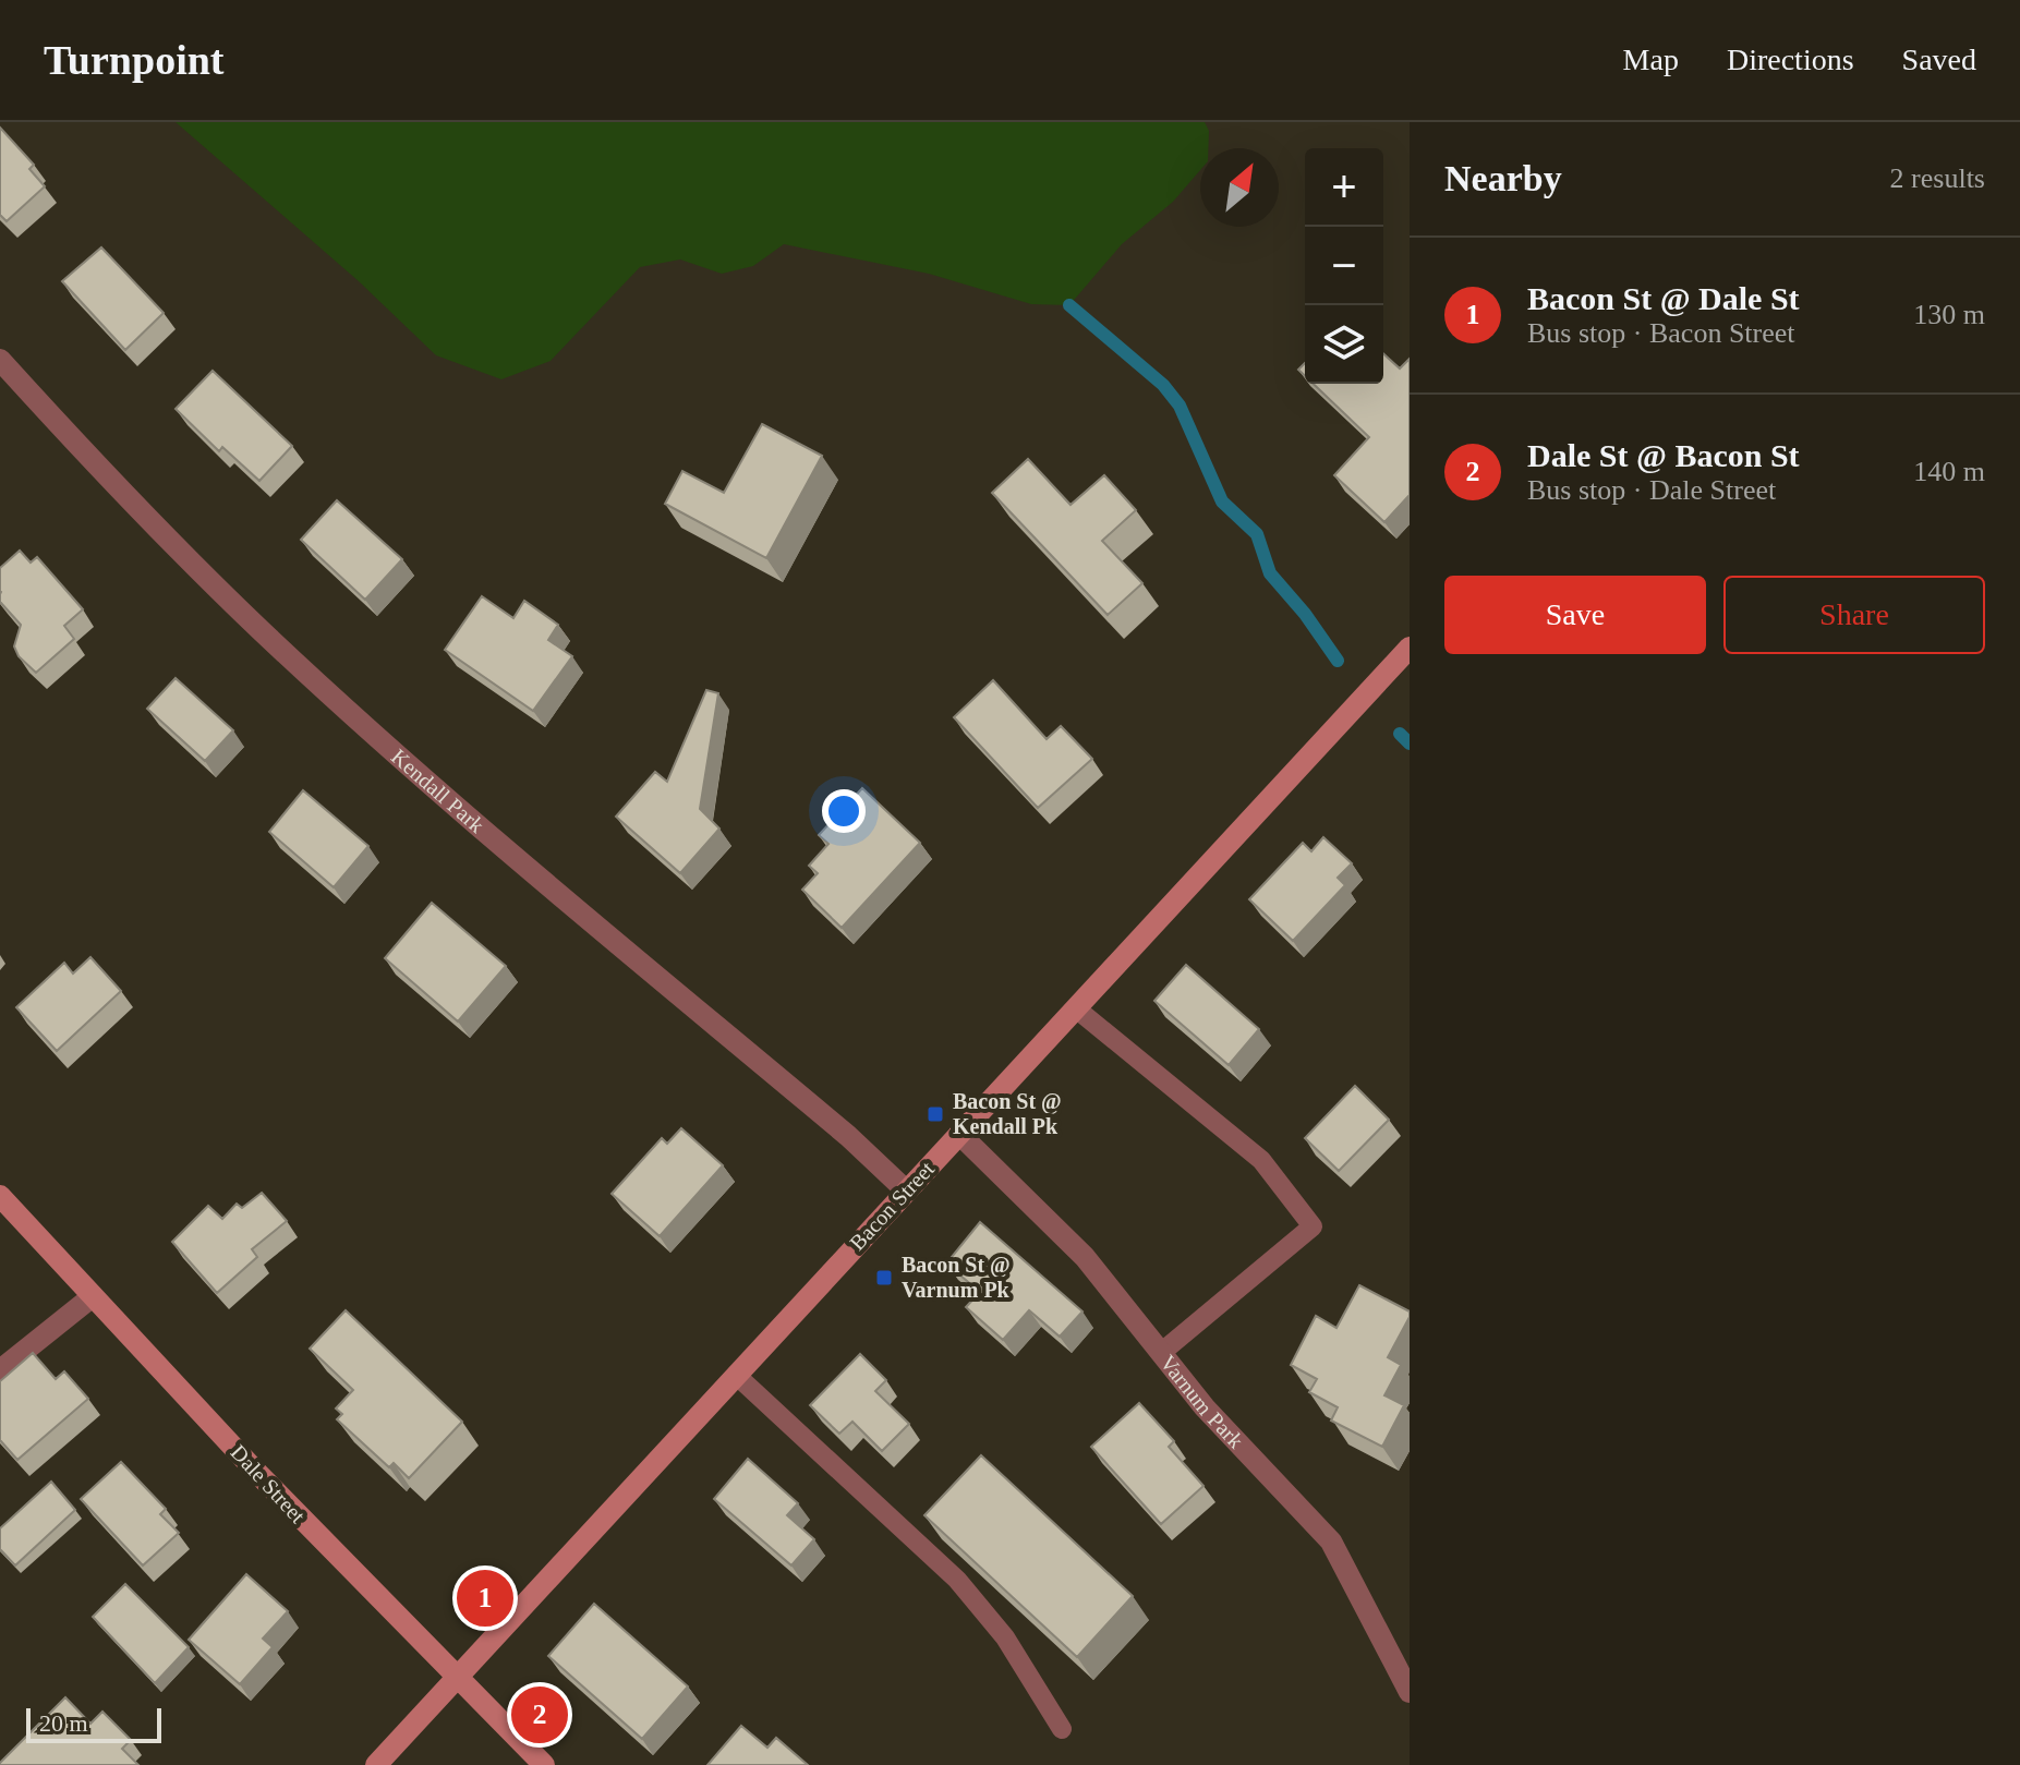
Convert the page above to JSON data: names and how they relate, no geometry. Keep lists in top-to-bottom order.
{
  "streets": {
    "main road": ["Bacon Street", "Dale Street"],
    "street": ["Kendall Park", "Varnum Park"]
  },
  "crossings": [
    ["Kendall Park", "Bacon Street"],
    ["Bacon Street", "Varnum Park"],
    ["Bacon Street", "Dale Street"]
  ],
  "places": {
    "transit": ["Bacon St @ Kendall Pk", "Bacon St @ Varnum Pk"]
  },
  "scale_bar": "20 m",
  "north": "top right",
  "page": {
    "header": "Turnpoint",
    "nav": ["Map", "Directions", "Saved"],
    "heading": ["Nearby", "2 results"],
    "map_buttons": ["+", "−"],
    "list": [
      {
        "mark": "1",
        "name": "Bacon St @ Dale St",
        "note": "Bus stop · Bacon Street",
        "value": "130 m"
      },
      {
        "mark": "2",
        "name": "Dale St @ Bacon St",
        "note": "Bus stop · Dale Street",
        "value": "140 m"
      }
    ],
    "buttons": ["Save", "Share"],
    "pins": ["1", "2"],
    "scale": "20 m"
  }
}
